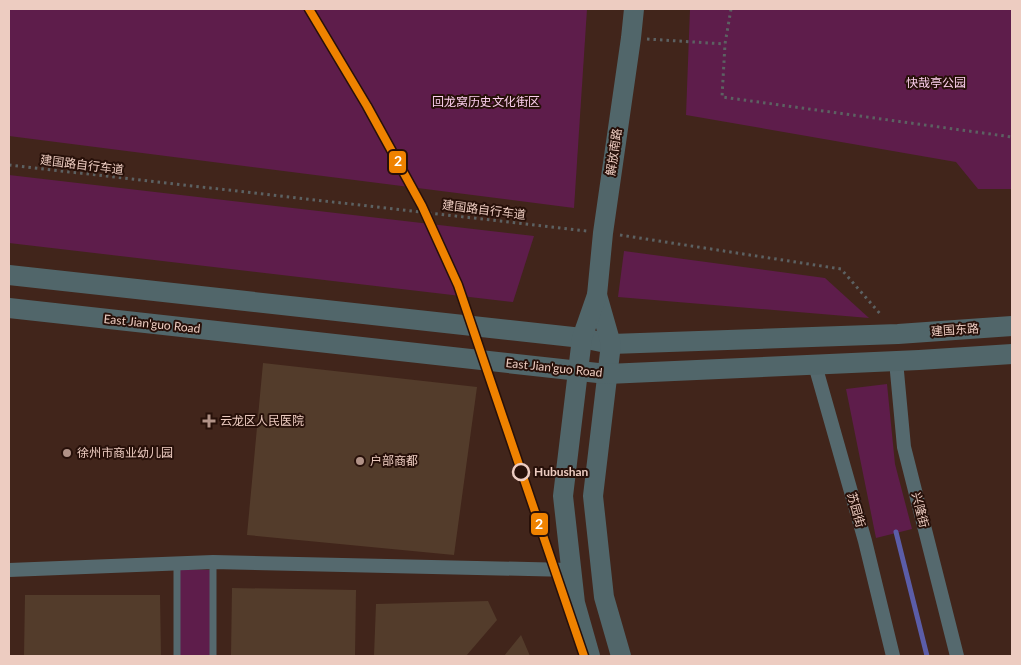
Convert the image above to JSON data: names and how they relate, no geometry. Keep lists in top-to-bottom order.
{
  "streets": {
    "main road": ["解放南路", "East Jian'guo Road", "建国东路"],
    "street": ["苏园街", "兴隆街"],
    "path": ["建国路自行车道"]
  },
  "crossings": [
    ["解放南路", "建国路自行车道"],
    ["建国路自行车道", "建国东路"],
    ["East Jian'guo Road", "苏园街"],
    ["East Jian'guo Road", "兴隆街"]
  ],
  "parks": ["快哉亭公园", "回龙窝历史文化街区"],
  "places": {
    "health": ["云龙区人民医院"],
    "other": ["徐州市商业幼儿园", "户部商都", "Hubushan"]
  },
  "lines": ["transit line 2"]
}
